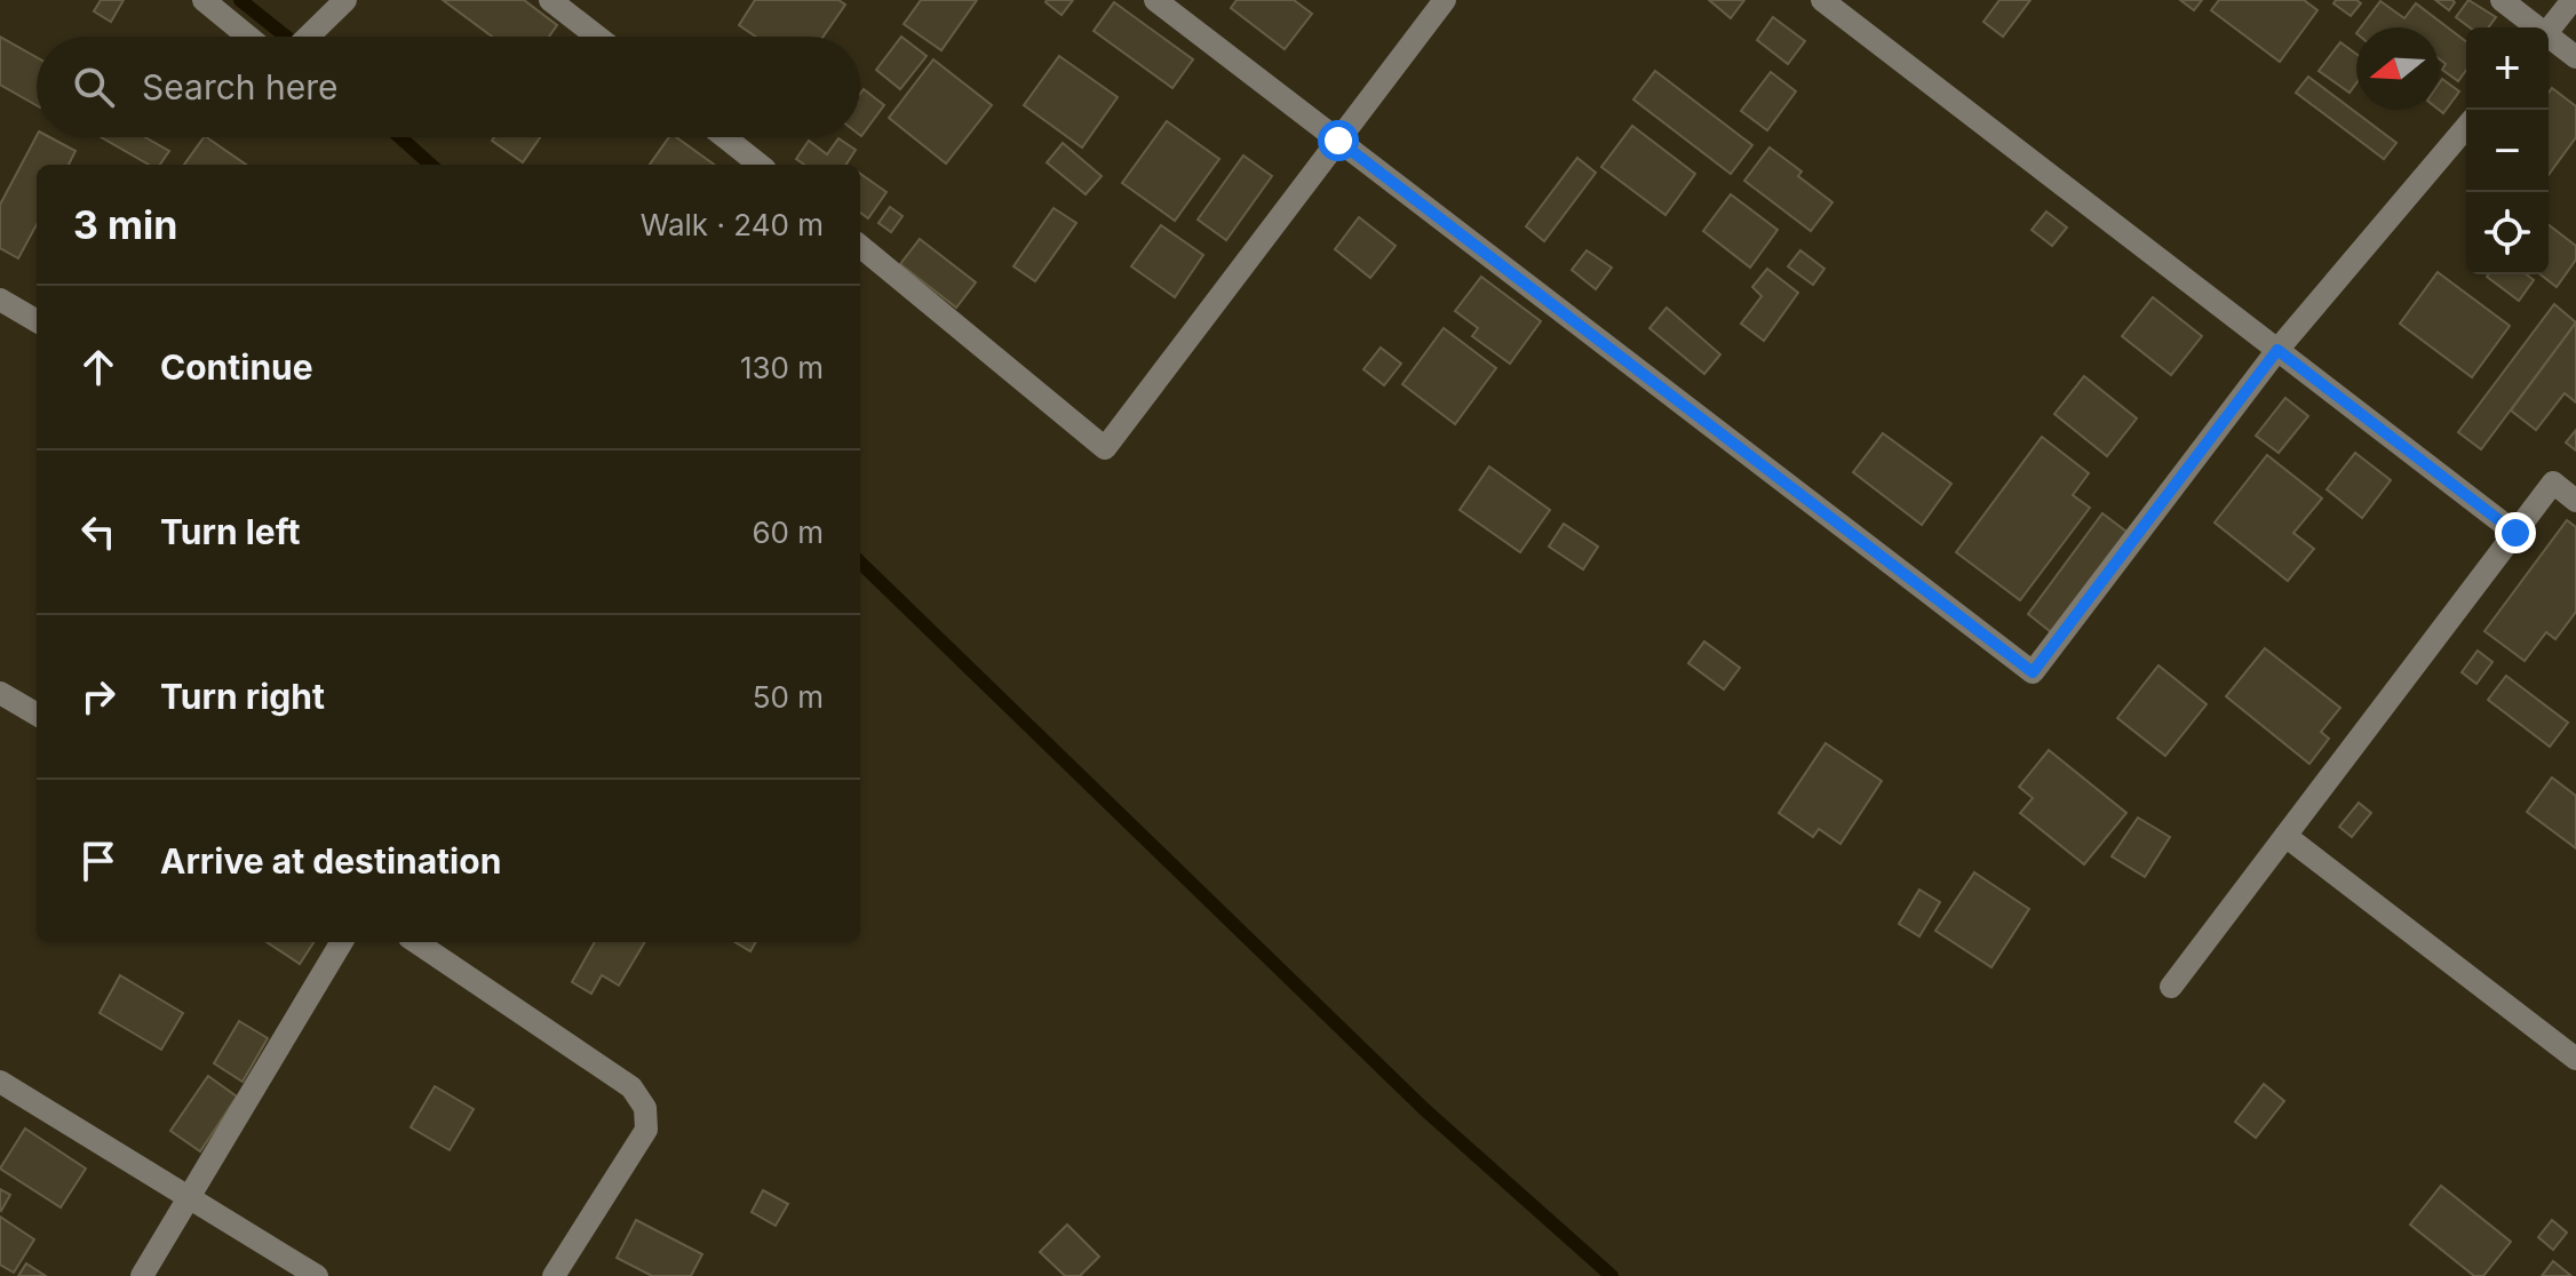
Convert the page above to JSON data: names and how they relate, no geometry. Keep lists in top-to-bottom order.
{
  "north": "left",
  "page": {
    "map_buttons": ["+", "−"],
    "search": "Search here",
    "heading": ["3 min", "Walk · 240 m"],
    "list": [
      ["Continue", "130 m"],
      ["Turn left", "60 m"],
      ["Turn right", "50 m"],
      "Arrive at destination"
    ]
  }
}
